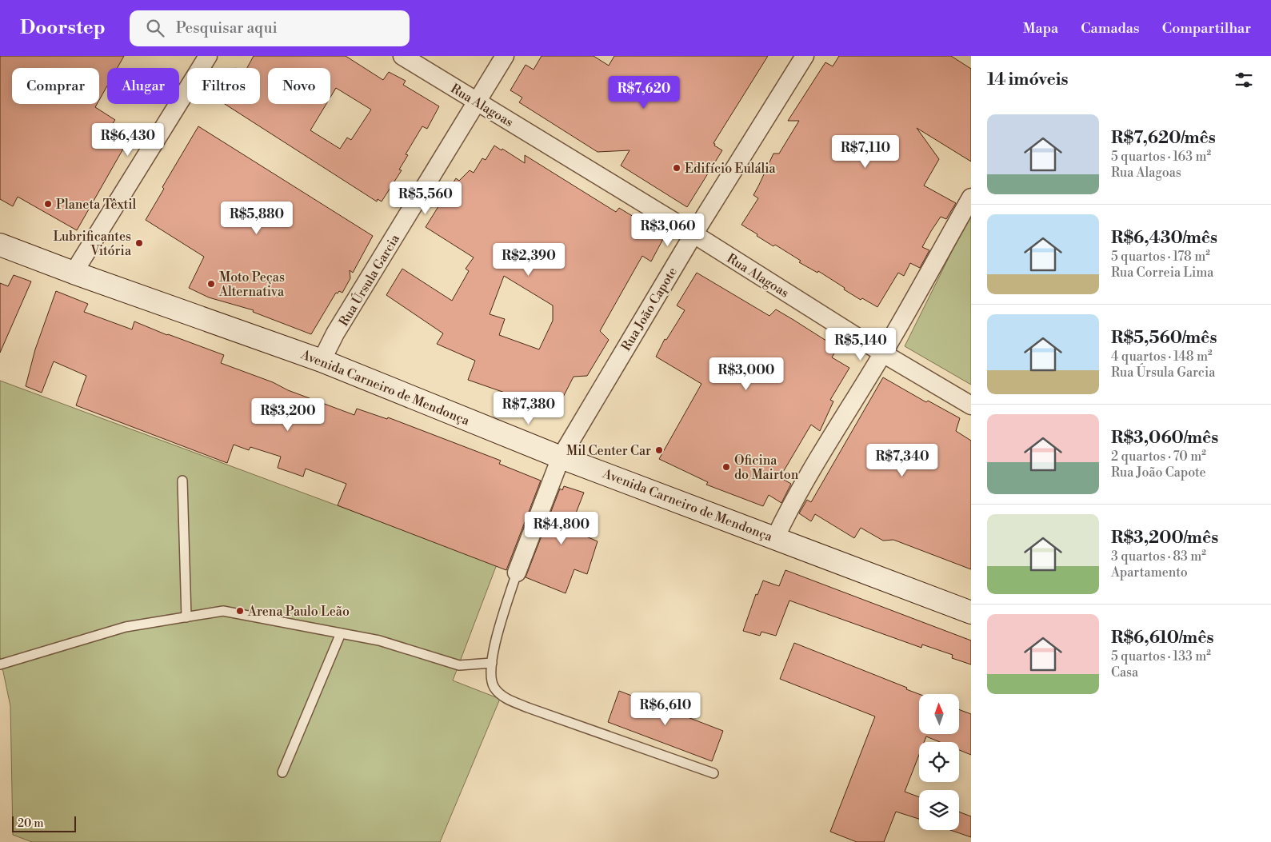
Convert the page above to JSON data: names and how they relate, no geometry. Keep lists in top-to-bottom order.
{
  "streets": {
    "main road": ["Avenida Carneiro de Mendonça"],
    "street": ["Rua Alagoas", "Rua Úrsula Garcia", "Rua João Capote"]
  },
  "crossings": [
    ["Rua Alagoas", "Rua Úrsula Garcia"],
    ["Rua Alagoas", "Rua João Capote"],
    ["Rua Úrsula Garcia", "Avenida Carneiro de Mendonça"],
    ["Rua João Capote", "Avenida Carneiro de Mendonça"]
  ],
  "places": [
    "Edifício Eulália",
    "Planeta Têxtil",
    "Lubrificantes Vitória",
    "Moto Peças Alternativa",
    "Mil Center Car",
    "Oficina do Mairton",
    "Arena Paulo Leão"
  ],
  "scale_bar": "20 m",
  "north": "top",
  "page": {
    "header": "Doorstep",
    "search": "Pesquisar aqui",
    "nav": ["Mapa", "Camadas", "Compartilhar"],
    "heading": "14 imóveis",
    "chip": [
      "Comprar",
      "Alugar",
      "Filtros",
      "Novo"
    ],
    "price": [
      "R$7,620",
      "R$6,430",
      "R$7,110",
      "R$5,560",
      "R$5,880",
      "R$3,060",
      "R$2,390",
      "R$5,140",
      "R$3,000",
      "R$7,380",
      "R$3,200",
      "R$7,340",
      "R$4,800",
      "R$6,610"
    ],
    "list": [
      {
        "name": "R$7,620/mês",
        "note": "5 quartos · 163 m² · Rua Alagoas"
      },
      {
        "name": "R$6,430/mês",
        "note": "5 quartos · 178 m² · Rua Correia Lima"
      },
      {
        "name": "R$5,560/mês",
        "note": "4 quartos · 148 m² · Rua Úrsula Garcia"
      },
      {
        "name": "R$3,060/mês",
        "note": "2 quartos · 70 m² · Rua João Capote"
      },
      {
        "name": "R$3,200/mês",
        "note": "3 quartos · 83 m² · Apartamento"
      },
      {
        "name": "R$6,610/mês",
        "note": "5 quartos · 133 m² · Casa"
      }
    ],
    "scale": "20 m"
  }
}
